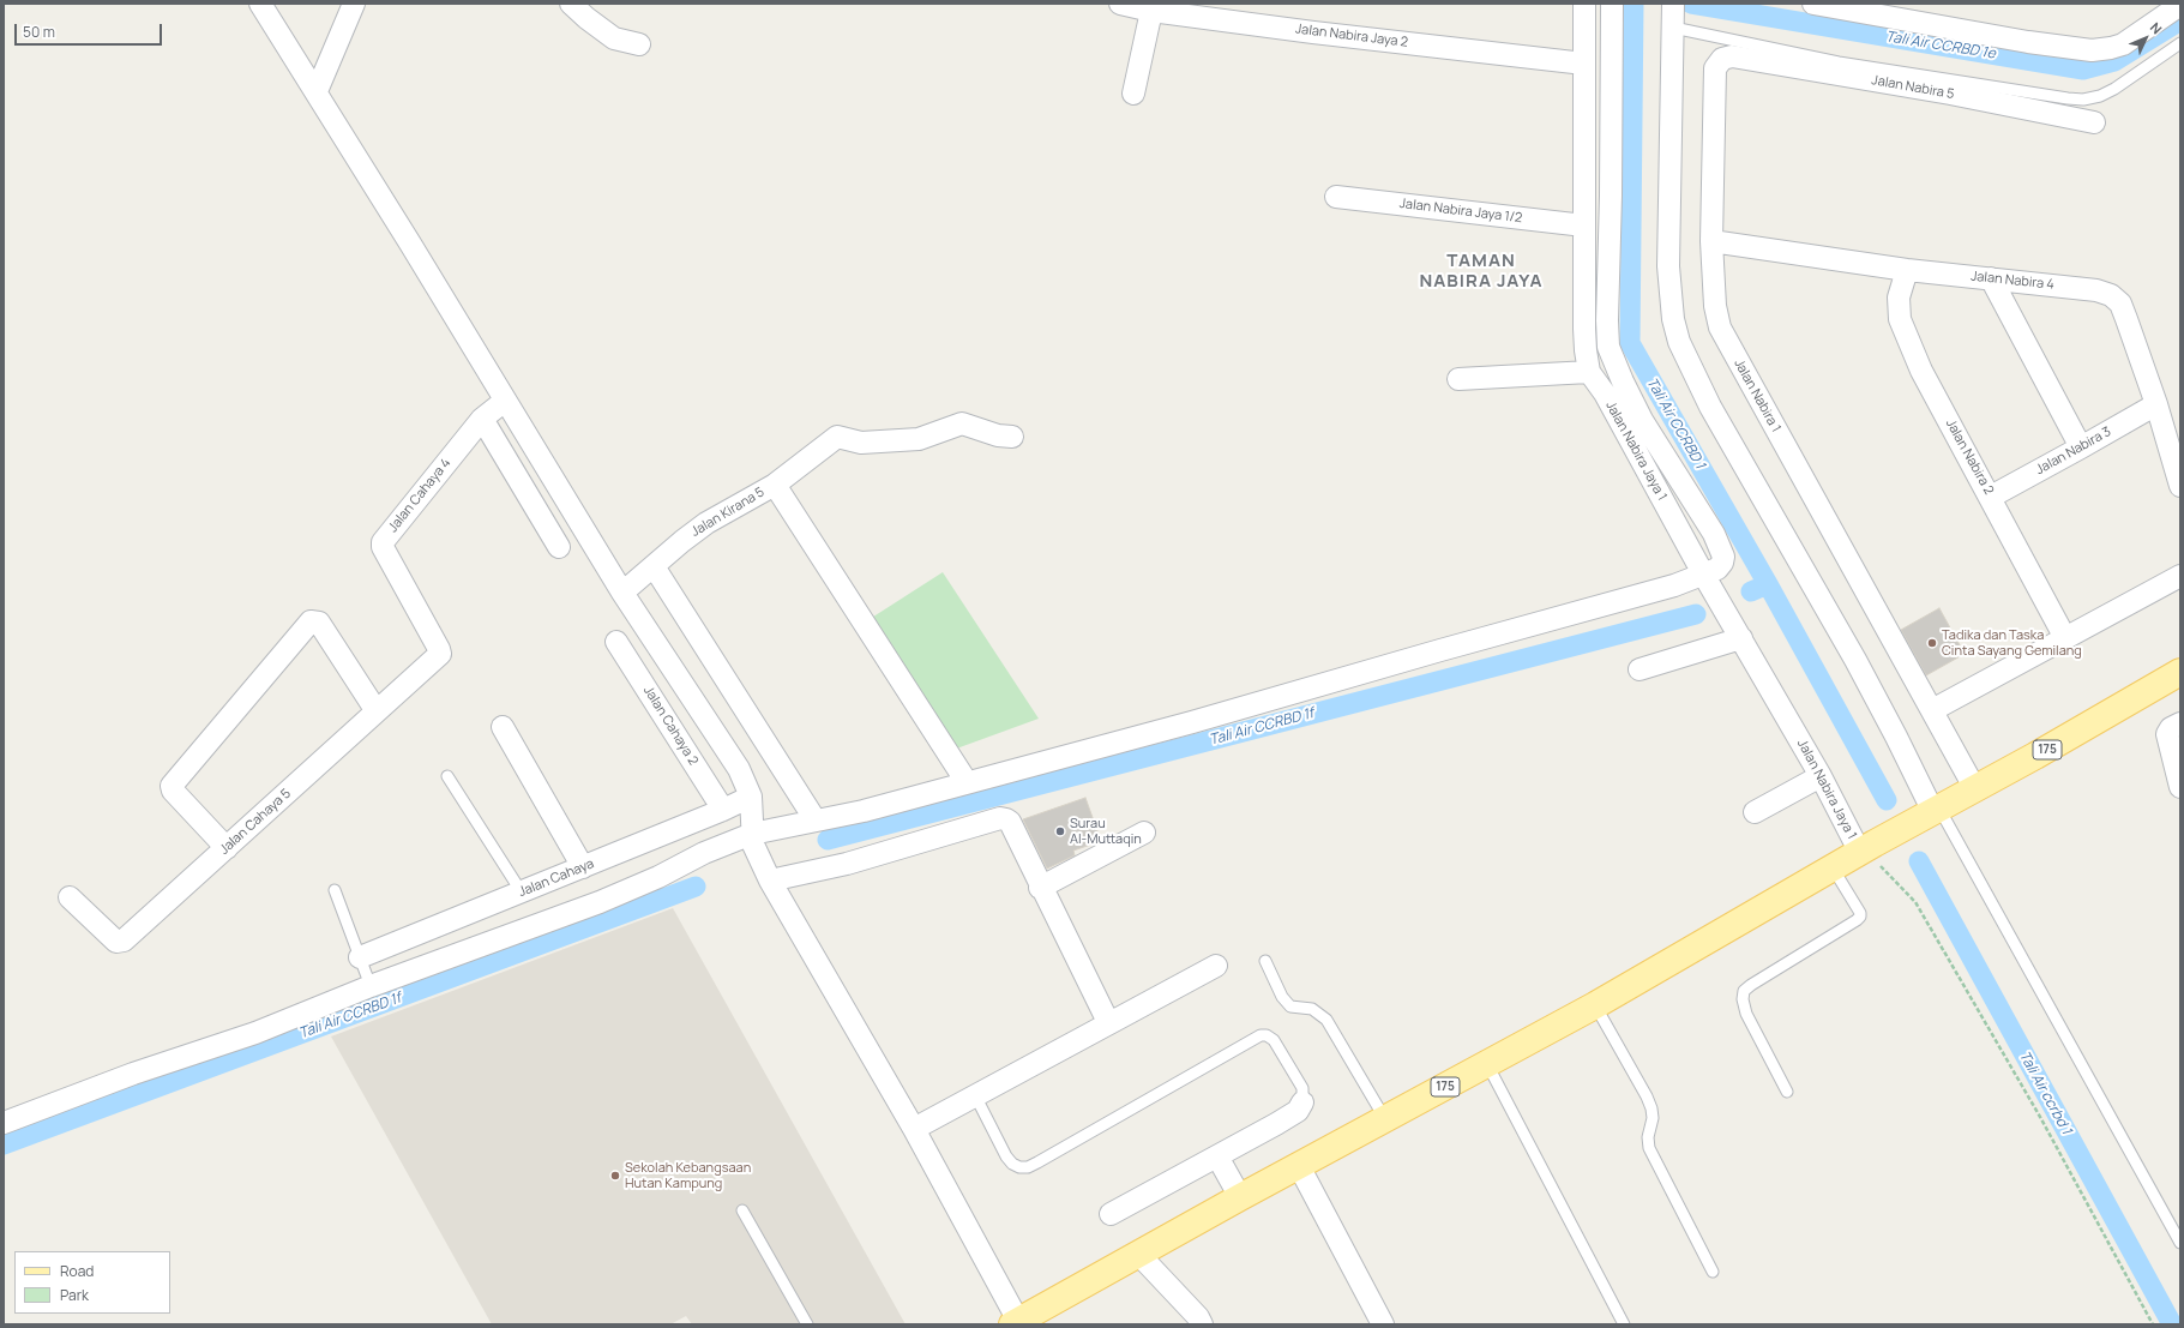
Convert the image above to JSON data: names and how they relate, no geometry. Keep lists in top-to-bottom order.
{
  "streets": {
    "main road": ["175"],
    "street": [
      "Jalan Nabira Jaya 2",
      "Jalan Nabira 5",
      "Jalan Nabira Jaya 1/2",
      "Jalan Nabira 4",
      "Jalan Nabira 1",
      "Jalan Nabira Jaya 1",
      "Jalan Nabira 3",
      "Jalan Nabira 2",
      "Jalan Cahaya 4",
      "Jalan Kirana 5",
      "Jalan Cahaya 2",
      "Jalan Cahaya 5",
      "Jalan Cahaya"
    ]
  },
  "crossings": [
    ["Jalan Nabira Jaya 2", "Jalan Nabira Jaya 1"],
    ["Jalan Nabira 5", "Jalan Nabira 1"],
    ["Jalan Nabira Jaya 1/2", "Jalan Nabira Jaya 1"],
    ["Jalan Nabira 4", "Jalan Nabira 1"],
    ["Jalan Nabira 4", "Jalan Nabira 3"],
    ["Jalan Nabira 4", "Jalan Nabira 2"],
    ["Jalan Nabira 1", "175"],
    ["Jalan Nabira Jaya 1", "175"],
    ["Jalan Nabira 3", "Jalan Nabira 2"],
    ["Jalan Cahaya 4", "Jalan Cahaya 5"],
    ["Jalan Cahaya 2", "Jalan Cahaya"]
  ],
  "districts": ["TAMAN NABIRA JAYA"],
  "water": [
    "Tali Air CCRBD 1e",
    "Tali Air CCRBD 1",
    "Tali Air CCRBD 1f",
    "Tali Air ccrbd 1"
  ],
  "places": ["Tadika dan Taska Cinta Sayang Gemilang", "Surau Al-Muttaqin", "Sekolah Kebangsaan Hutan Kampung"],
  "legend": ["Road", "Park"],
  "scale_bar": "50 m",
  "north": "top right"
}
